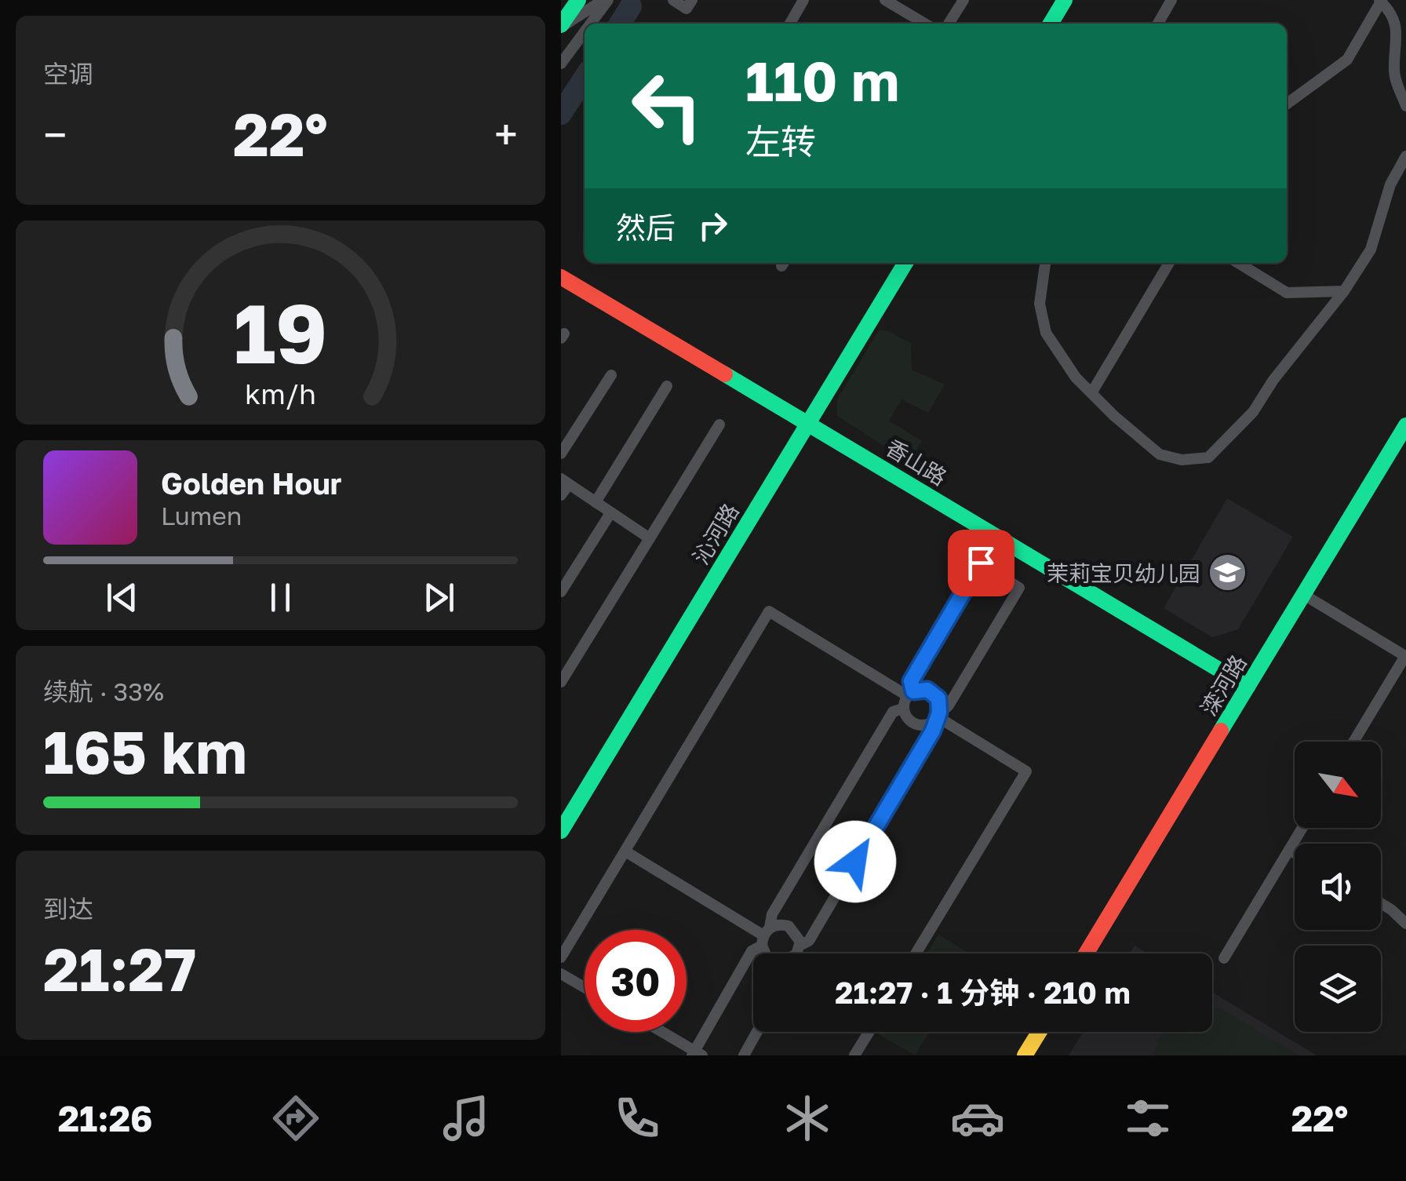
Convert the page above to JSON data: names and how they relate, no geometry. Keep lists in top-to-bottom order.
{
  "streets": {
    "street": ["香山路", "沁河路", "滦河路"]
  },
  "crossings": [
    ["香山路", "沁河路"],
    ["香山路", "滦河路"]
  ],
  "places": {
    "school or university": ["茉莉宝贝幼儿园"]
  },
  "north": "bottom right",
  "page": {
    "tile": [
      "空调",
      ["续航 · 33%", "165 km"],
      ["到达", "21:27"]
    ],
    "turn": ["110 m", "左转"],
    "heat": ["−", "22°", "+"],
    "then": "然后",
    "song": ["Golden Hour", "Lumen"],
    "limit": "30",
    "trip": "21:27 · 1 分钟 · 210 m",
    "tabs": ["21:26", "22°"],
    "gauge": ["19", "km/h"]
  }
}
